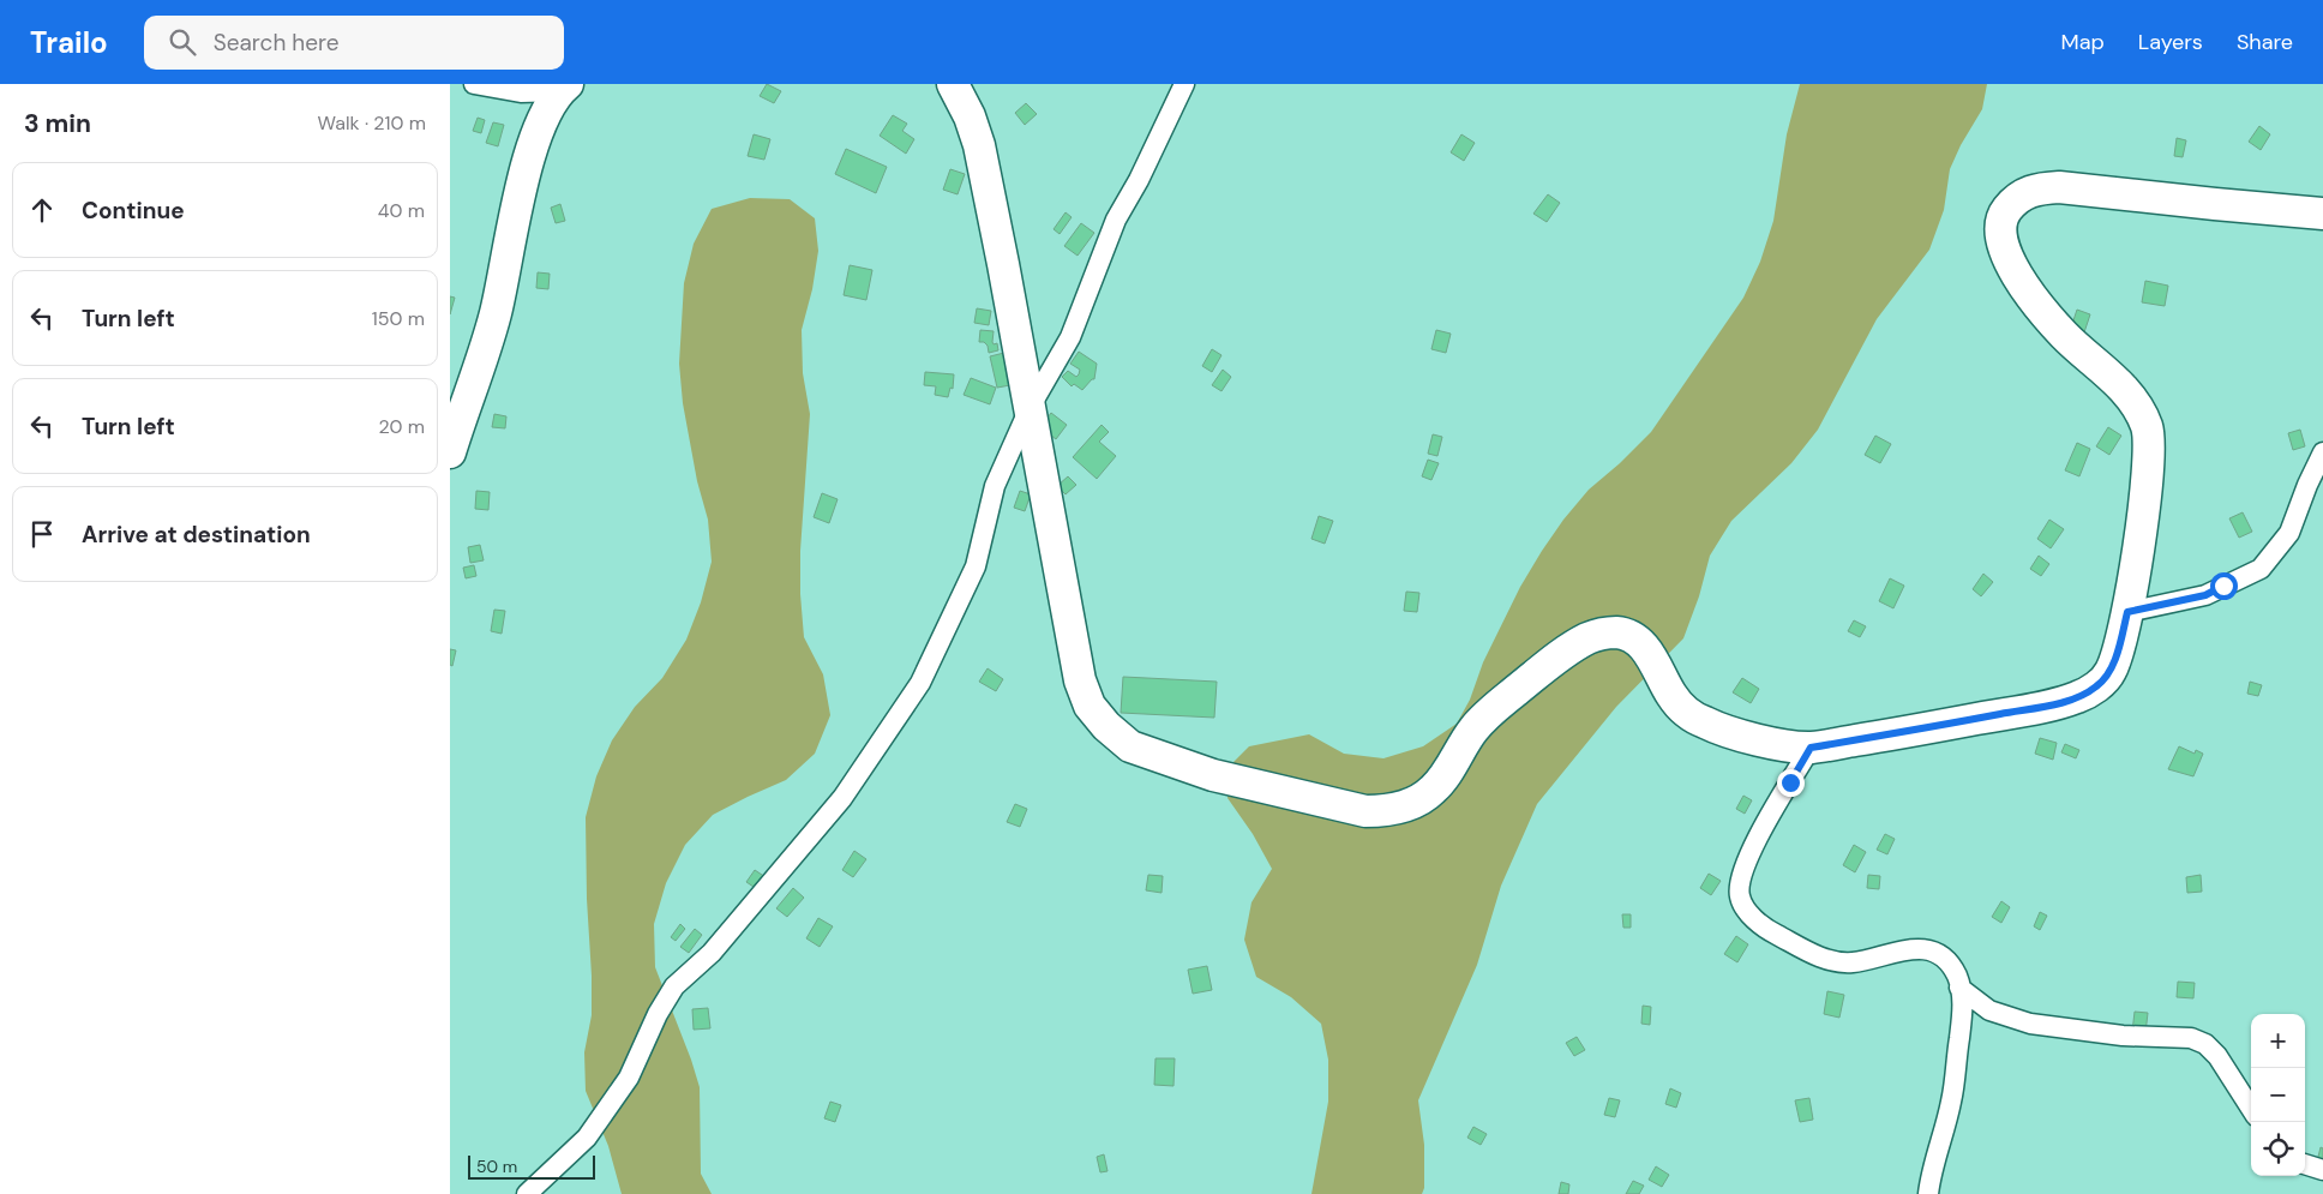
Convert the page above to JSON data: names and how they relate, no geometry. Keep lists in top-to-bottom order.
{
  "scale_bar": "50 m",
  "page": {
    "header": "Trailo",
    "search": "Search here",
    "nav": ["Map", "Layers", "Share"],
    "heading": ["3 min", "Walk · 210 m"],
    "list": [
      ["Continue", "40 m"],
      ["Turn left", "150 m"],
      ["Turn left", "20 m"],
      "Arrive at destination"
    ],
    "map_buttons": ["+", "−"],
    "scale": "50 m"
  }
}
